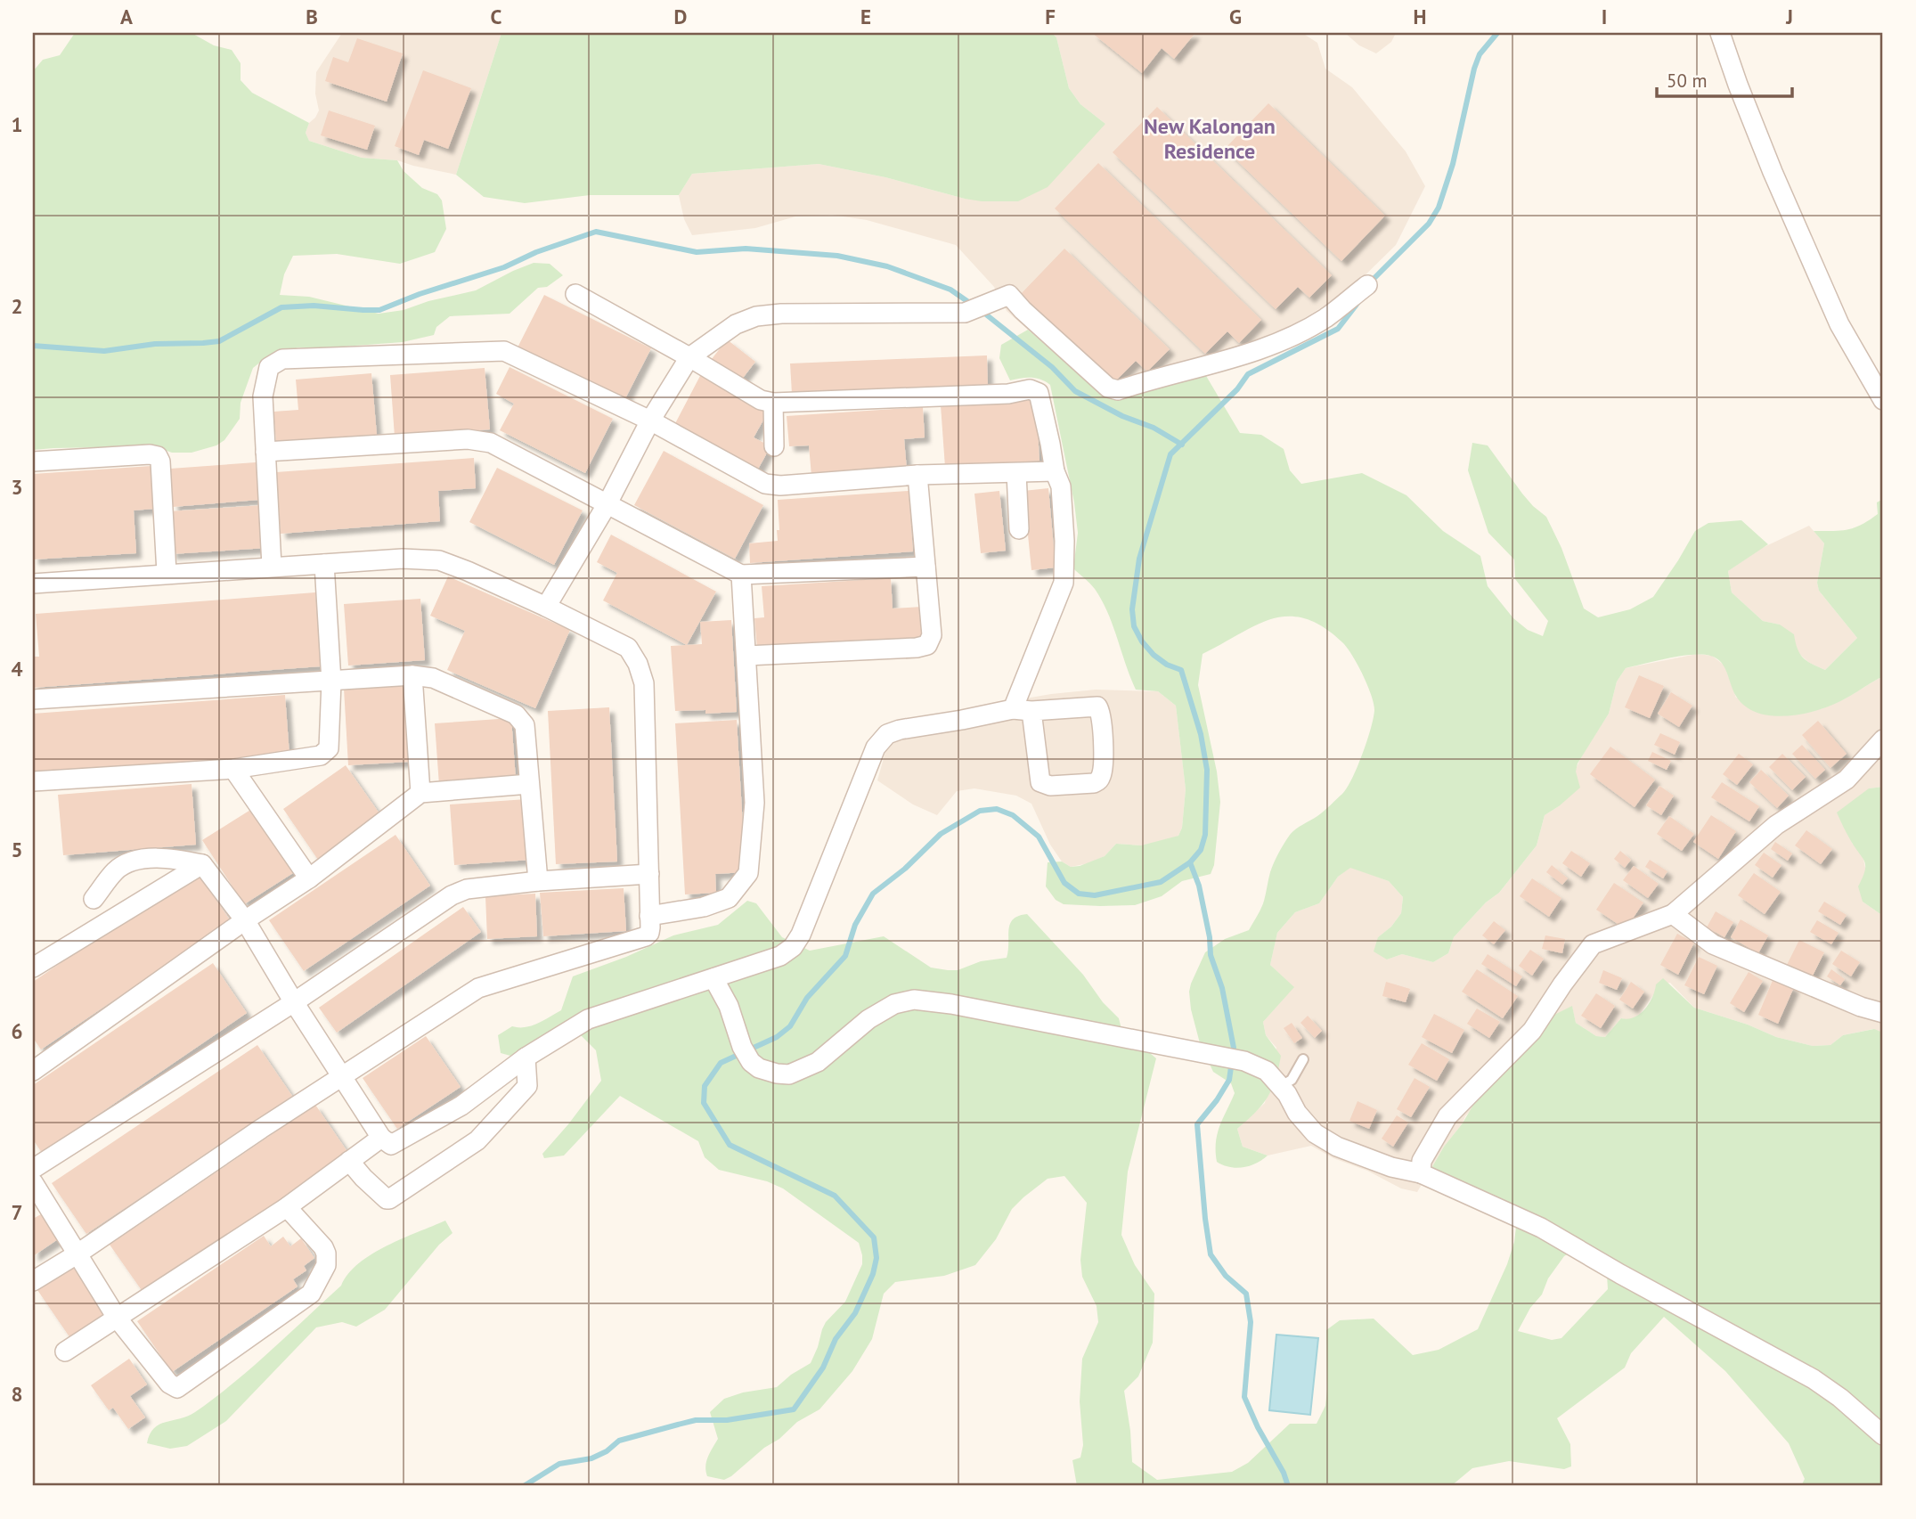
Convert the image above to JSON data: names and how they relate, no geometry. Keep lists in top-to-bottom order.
{
  "districts": ["New Kalongan Residence"],
  "scale_bar": "50 m",
  "grid": {
    "columns": [
      "A",
      "B",
      "C",
      "D",
      "E",
      "F",
      "G",
      "H",
      "I",
      "J"
    ],
    "rows": [
      "1",
      "2",
      "3",
      "4",
      "5",
      "6",
      "7",
      "8"
    ]
  }
}
